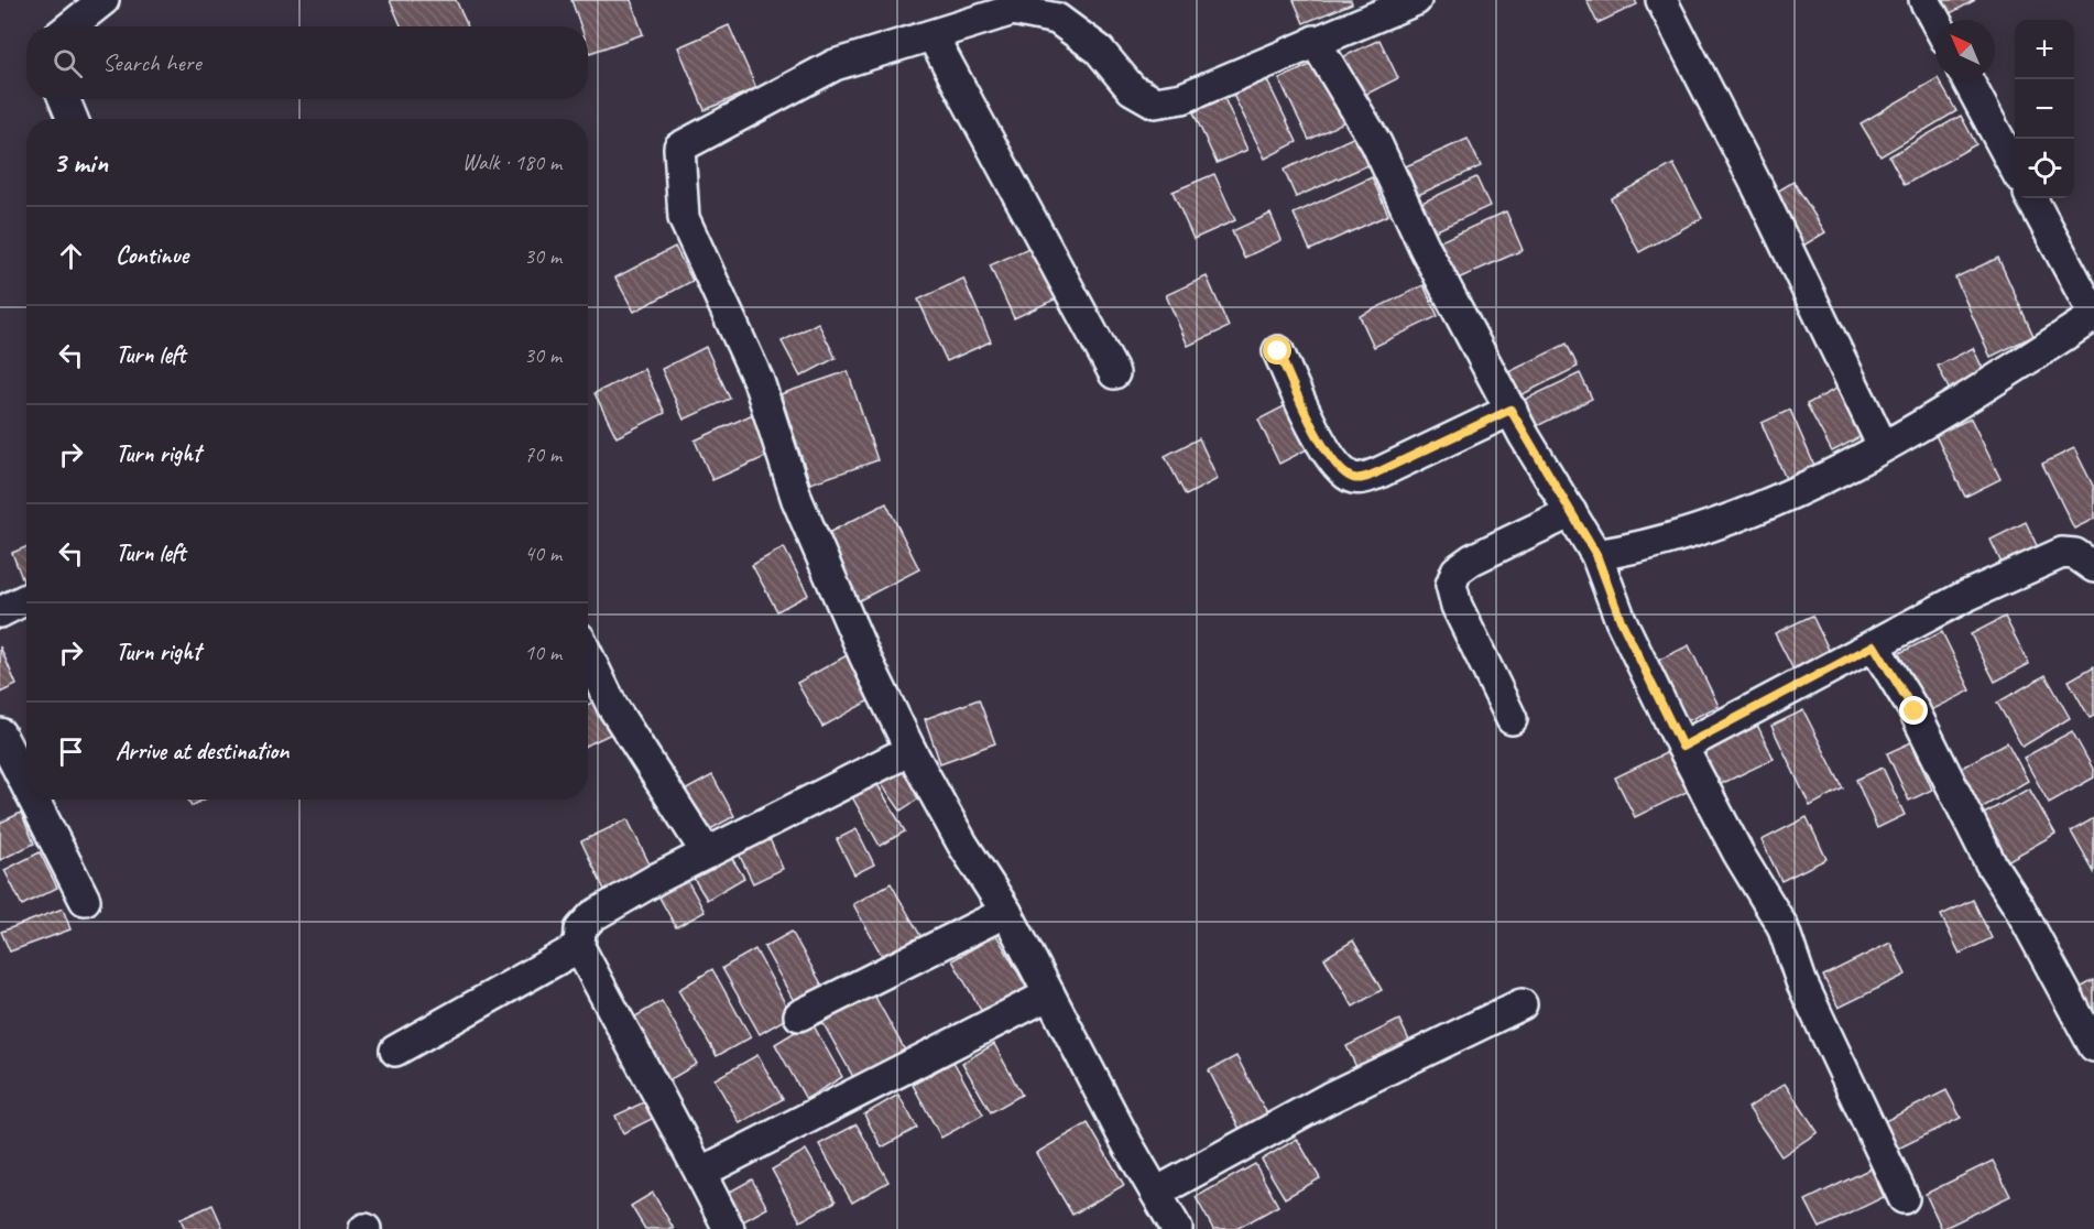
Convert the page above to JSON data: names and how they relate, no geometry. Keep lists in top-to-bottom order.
{
  "north": "top left",
  "page": {
    "map_buttons": ["+", "−"],
    "search": "Search here",
    "heading": ["3 min", "Walk · 180 m"],
    "list": [
      ["Continue", "30 m"],
      ["Turn left", "30 m"],
      ["Turn right", "70 m"],
      ["Turn left", "40 m"],
      ["Turn right", "10 m"],
      "Arrive at destination"
    ]
  }
}
